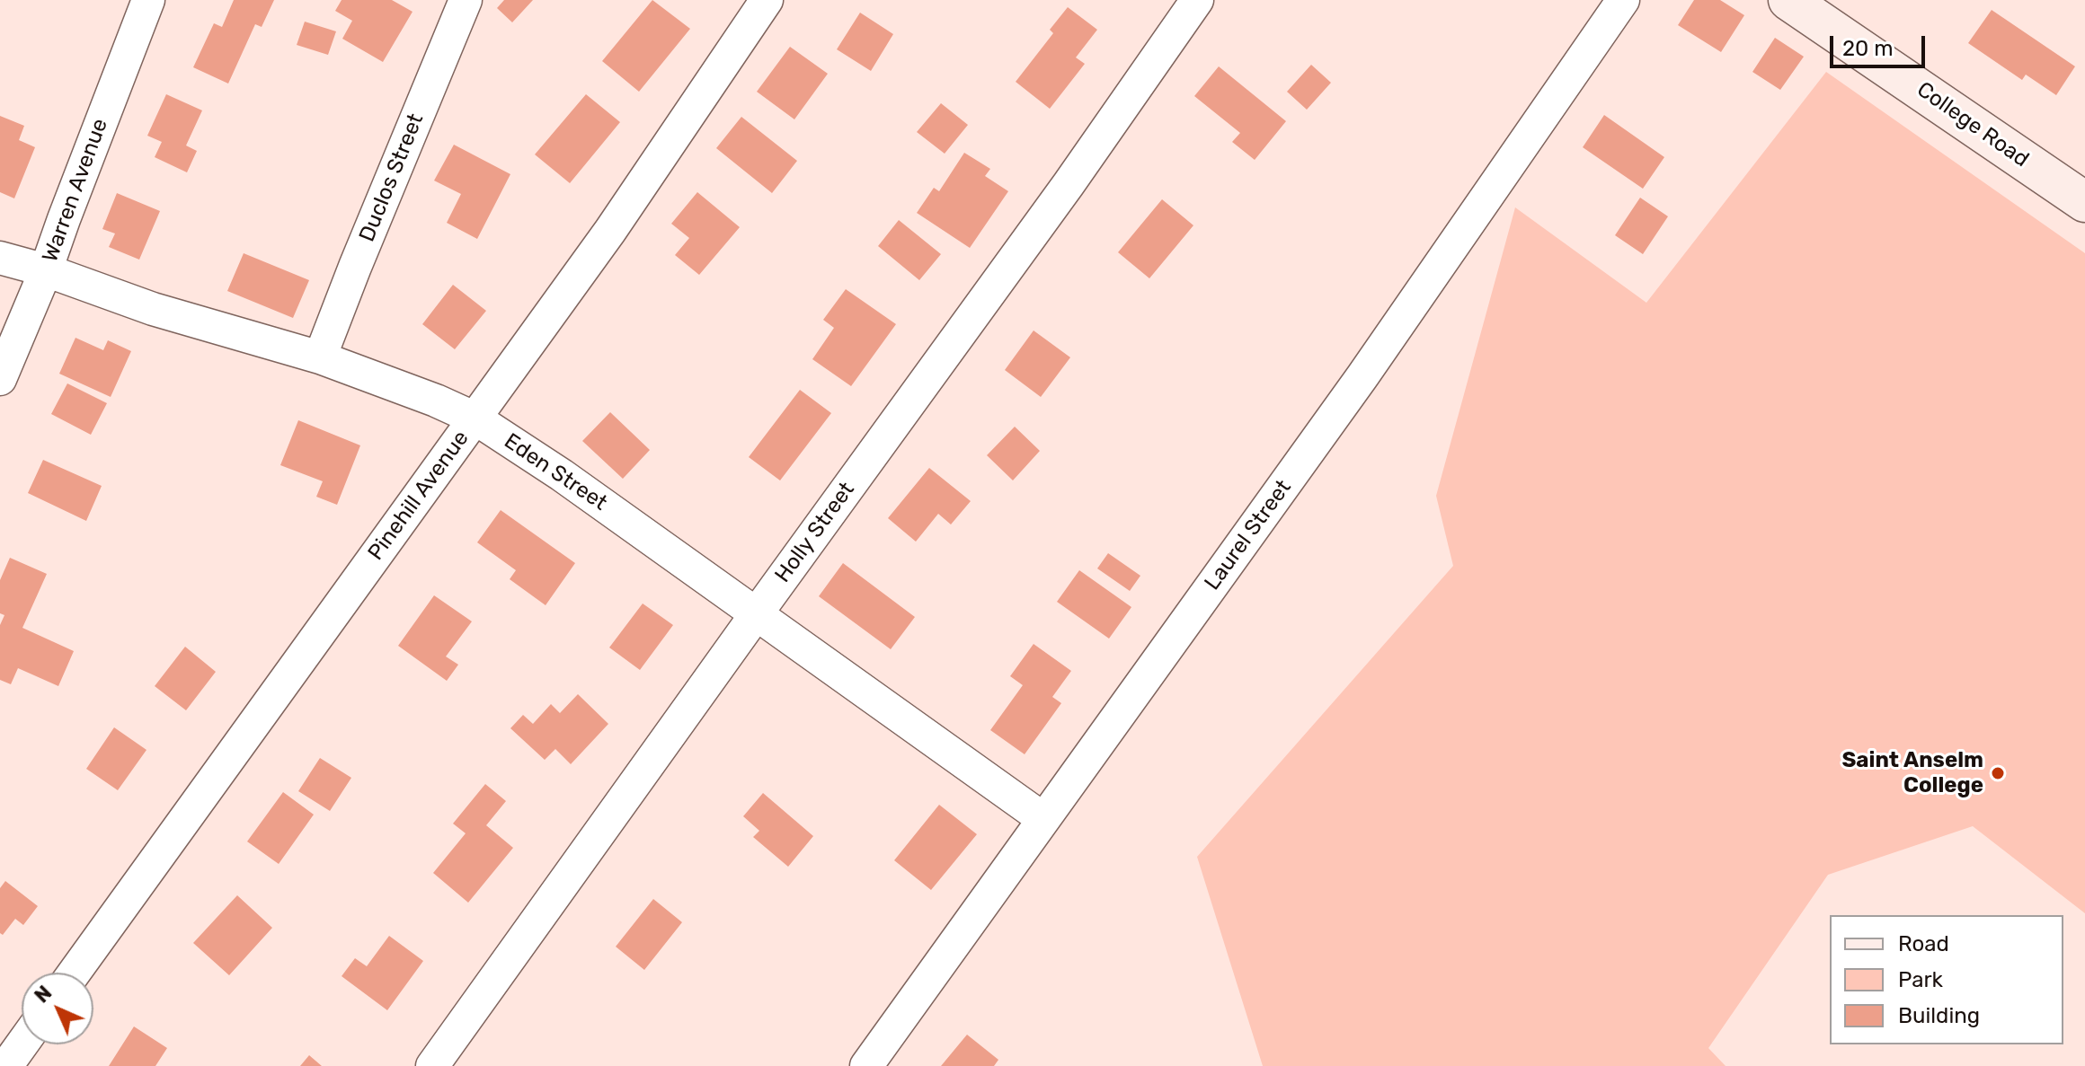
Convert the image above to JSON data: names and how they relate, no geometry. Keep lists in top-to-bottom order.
{
  "streets": {
    "street": [
      "College Road",
      "Duclos Street",
      "Warren Avenue",
      "Eden Street",
      "Pinehill Avenue",
      "Holly Street",
      "Laurel Street"
    ]
  },
  "crossings": [
    ["Duclos Street", "Eden Street"],
    ["Warren Avenue", "Eden Street"],
    ["Eden Street", "Pinehill Avenue"],
    ["Eden Street", "Holly Street"],
    ["Eden Street", "Laurel Street"]
  ],
  "places": ["Saint Anselm College"],
  "legend": ["Road", "Park", "Building"],
  "scale_bar": "20 m",
  "north": "top left"
}
